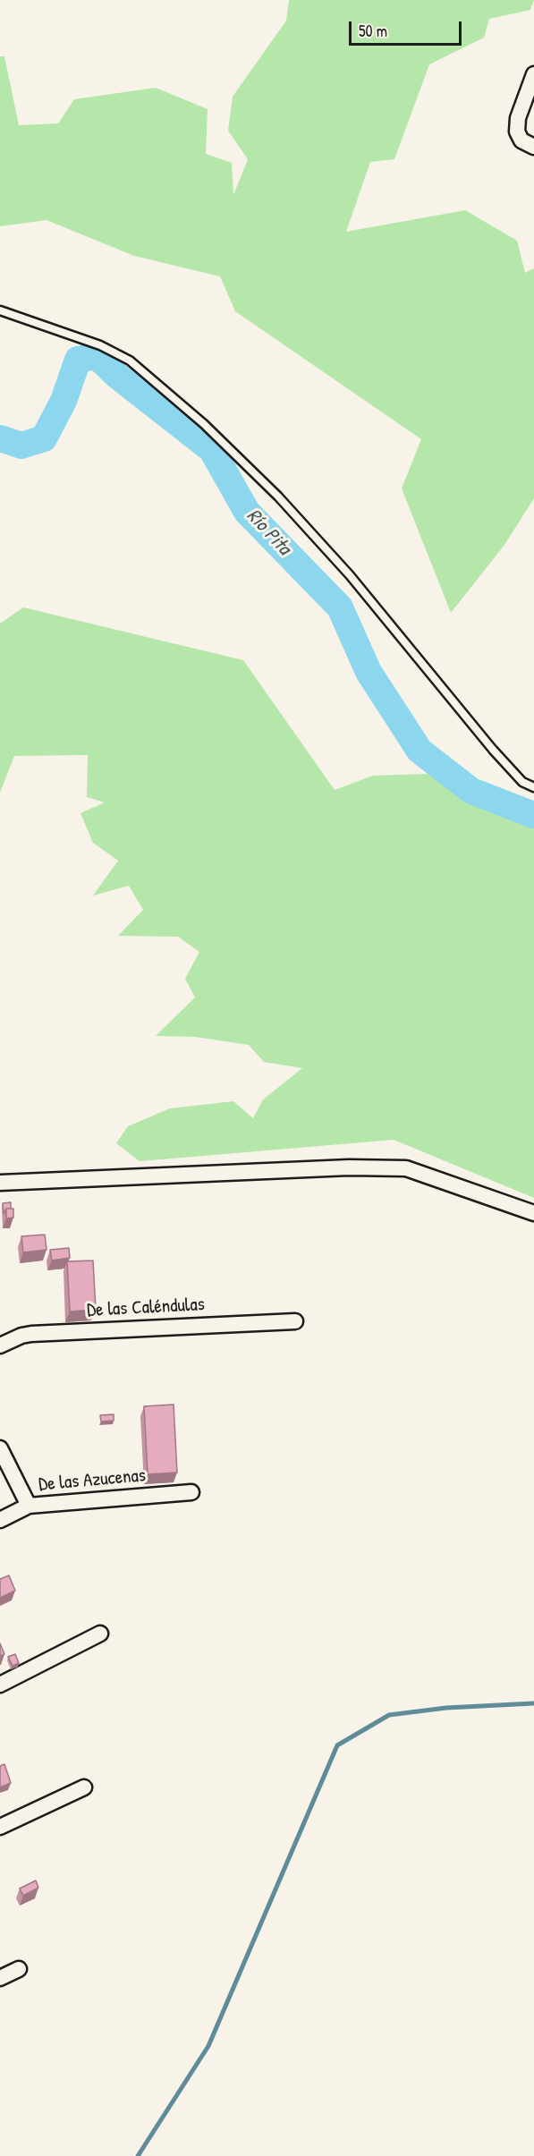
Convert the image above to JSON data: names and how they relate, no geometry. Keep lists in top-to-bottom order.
{
  "streets": {
    "street": ["De las Caléndulas", "De las Azucenas"]
  },
  "water": ["Río Pita"],
  "scale_bar": "50 m"
}
